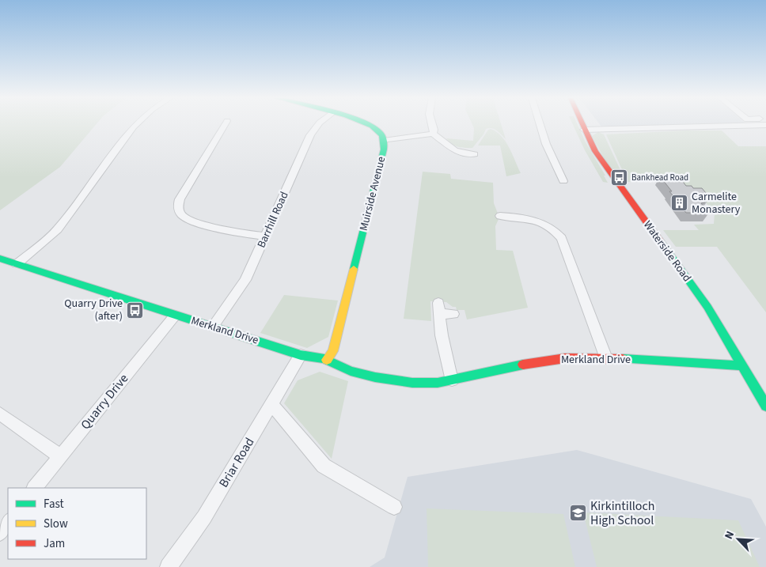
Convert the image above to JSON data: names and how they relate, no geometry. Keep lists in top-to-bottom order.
{
  "streets": {
    "street": [
      "Muirside Avenue",
      "Barrhill Road",
      "Waterside Road",
      "Merkland Drive",
      "Quarry Drive",
      "Briar Road"
    ]
  },
  "crossings": [
    ["Muirside Avenue", "Merkland Drive"],
    ["Barrhill Road", "Merkland Drive"],
    ["Waterside Road", "Merkland Drive"],
    ["Merkland Drive", "Quarry Drive"],
    ["Merkland Drive", "Briar Road"]
  ],
  "places": {
    "bus stop": ["Bankhead Road", "Quarry Drive (after)"],
    "building": ["Carmelite Monastery"],
    "school or university": ["Kirkintilloch High School"]
  },
  "legend": ["Fast", "Slow", "Jam"],
  "north": "top left"
}
